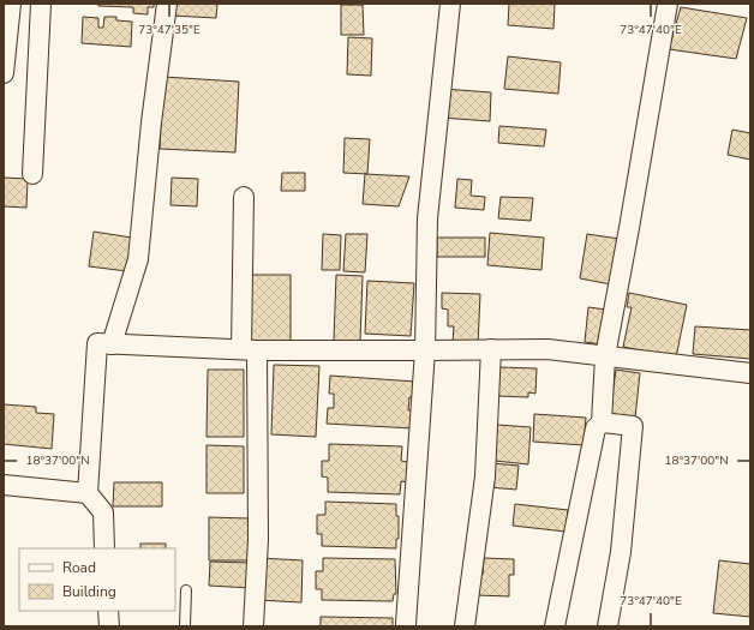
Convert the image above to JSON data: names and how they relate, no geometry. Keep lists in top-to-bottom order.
{
  "legend": ["Road", "Building"],
  "coordinates": ["73°47'35\"E", "73°47'40\"E", "18°37'00\"N"]
}
